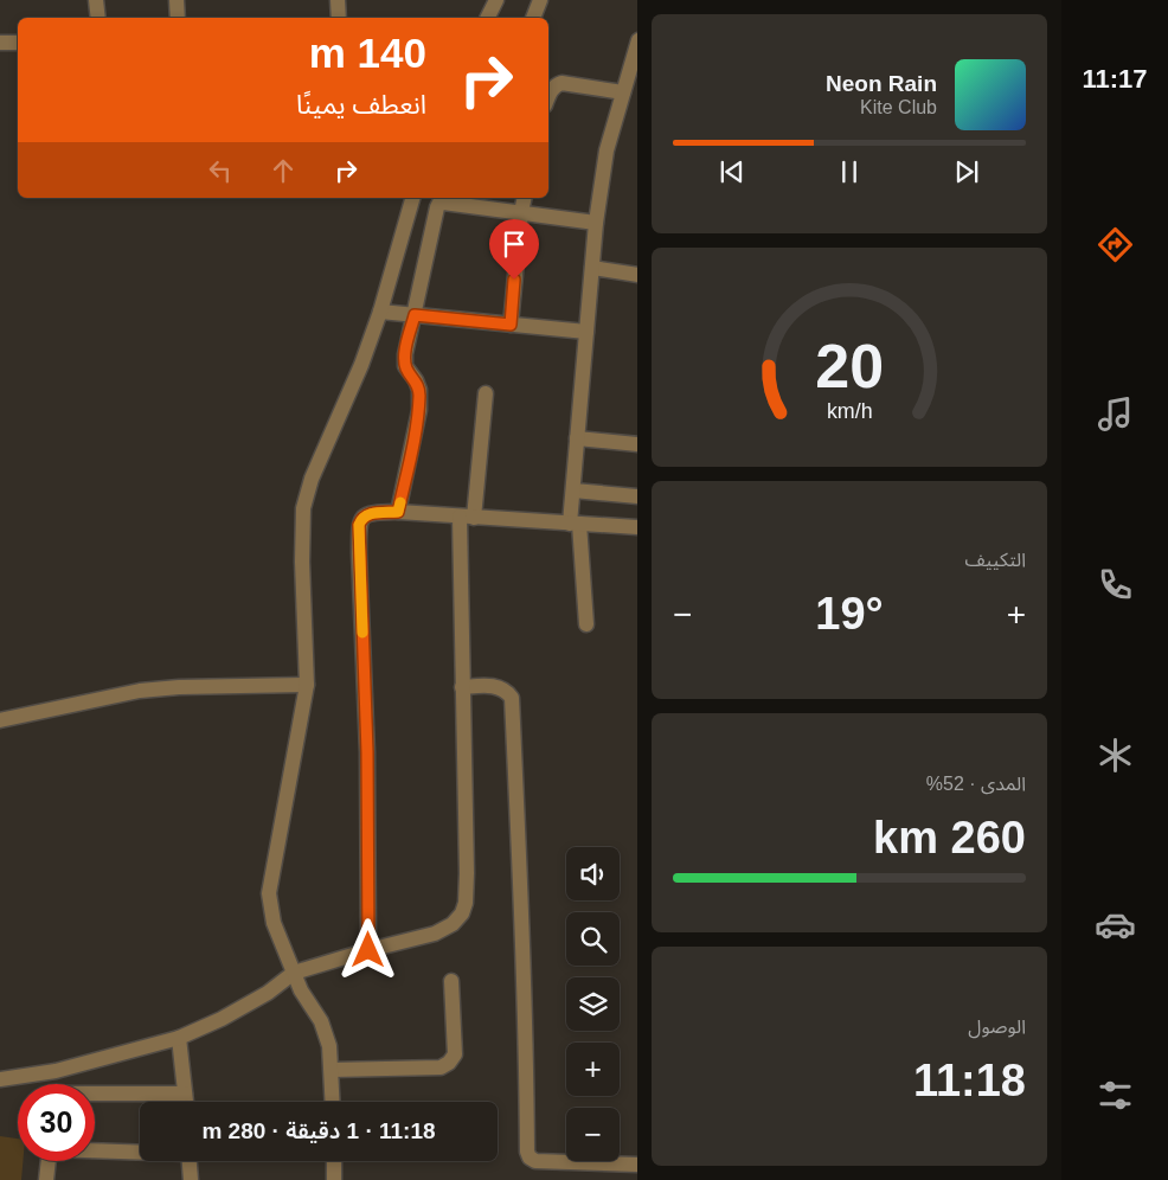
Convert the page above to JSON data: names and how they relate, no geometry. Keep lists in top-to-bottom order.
{
  "page": {
    "tabs": "11:17",
    "turn": ["140 m", "انعطف يمينًا"],
    "song": ["Neon Rain", "Kite Club"],
    "tile": [
      "التكييف",
      ["المدى · 52%", "260 km"],
      ["الوصول", "11:18"]
    ],
    "heat": ["−", "19°", "+"],
    "map_buttons": ["+", "−"],
    "limit": "30",
    "trip": "11:18 · 1 دقيقة · 280 m",
    "gauge": ["20", "km/h"]
  }
}
